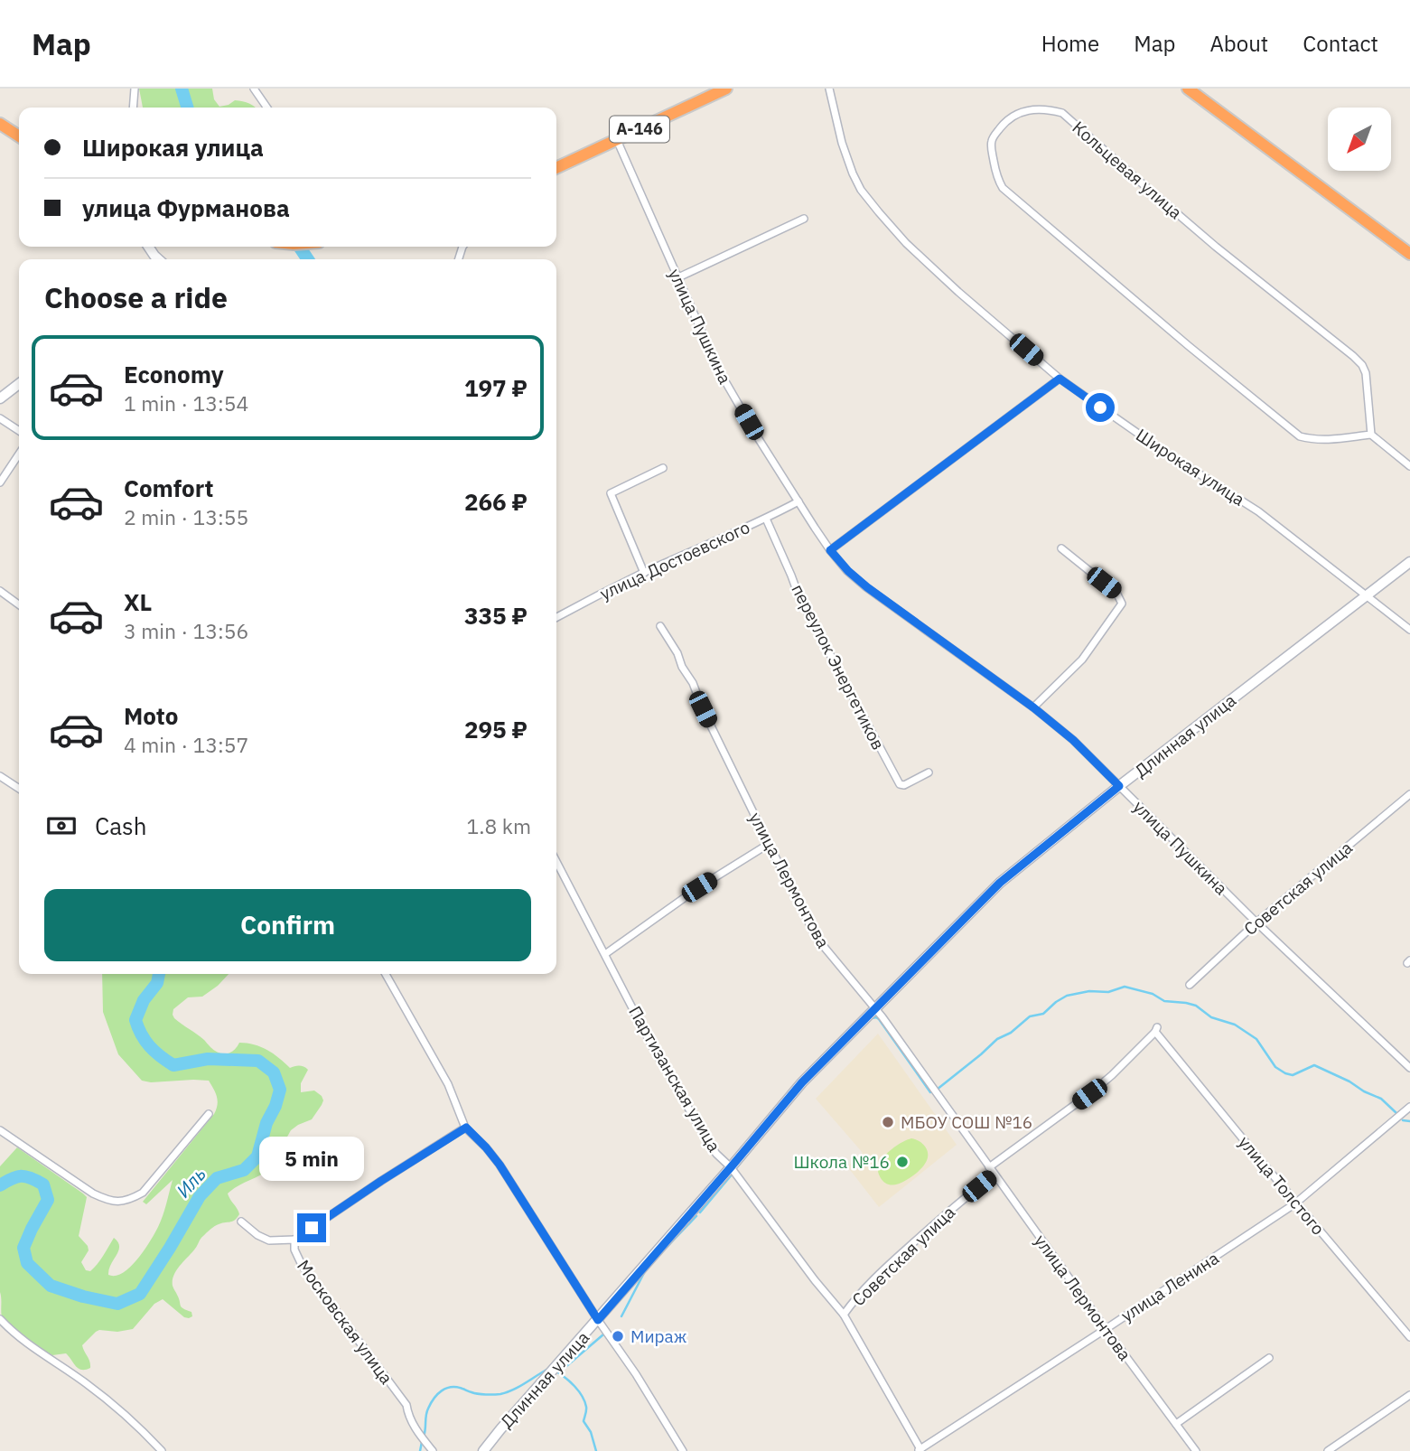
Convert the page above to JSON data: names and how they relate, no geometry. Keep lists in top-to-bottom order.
{
  "streets": {
    "highway": ["А-146"],
    "main road": ["Длинная улица"],
    "street": [
      "Кольцевая улица",
      "улица Пушкина",
      "Широкая улица",
      "улица Достоевского",
      "переулок Энергетиков",
      "улица Лермонтова",
      "Советская улица",
      "Партизанская улица",
      "улица Толстого",
      "улица Ленина",
      "Московская улица"
    ]
  },
  "crossings": [
    ["А-146", "улица Пушкина"],
    ["улица Пушкина", "улица Достоевского"],
    ["улица Пушкина", "Длинная улица"],
    ["улица Пушкина", "Советская улица"],
    ["Широкая улица", "Длинная улица"],
    ["улица Достоевского", "переулок Энергетиков"],
    ["Длинная улица", "улица Лермонтова"],
    ["Длинная улица", "Партизанская улица"],
    ["улица Лермонтова", "Советская улица"],
    ["улица Лермонтова", "улица Толстого"],
    ["улица Лермонтова", "улица Ленина"],
    ["Советская улица", "Партизанская улица"],
    ["Партизанская улица", "улица Ленина"],
    ["улица Толстого", "улица Ленина"]
  ],
  "water": ["Иль"],
  "places": ["МБОУ СОШ №16", "Школа №16", "Мираж"],
  "north": "bottom left",
  "page": {
    "header": "Map",
    "nav": [
      "Home",
      "Map",
      "About",
      "Contact"
    ],
    "banner": ["Широкая улица", "улица Фурманова"],
    "heading": "Choose a ride",
    "list": [
      {
        "name": "Economy",
        "note": "1 min · 13:54",
        "value": "197 ₽"
      },
      {
        "name": "Comfort",
        "note": "2 min · 13:55",
        "value": "266 ₽"
      },
      {
        "name": "XL",
        "note": "3 min · 13:56",
        "value": "335 ₽"
      },
      {
        "name": "Moto",
        "note": "4 min · 13:57",
        "value": "295 ₽"
      }
    ],
    "pay": ["Cash", "1.8 km"],
    "buttons": "Confirm",
    "bubble": "5 min"
  }
}
